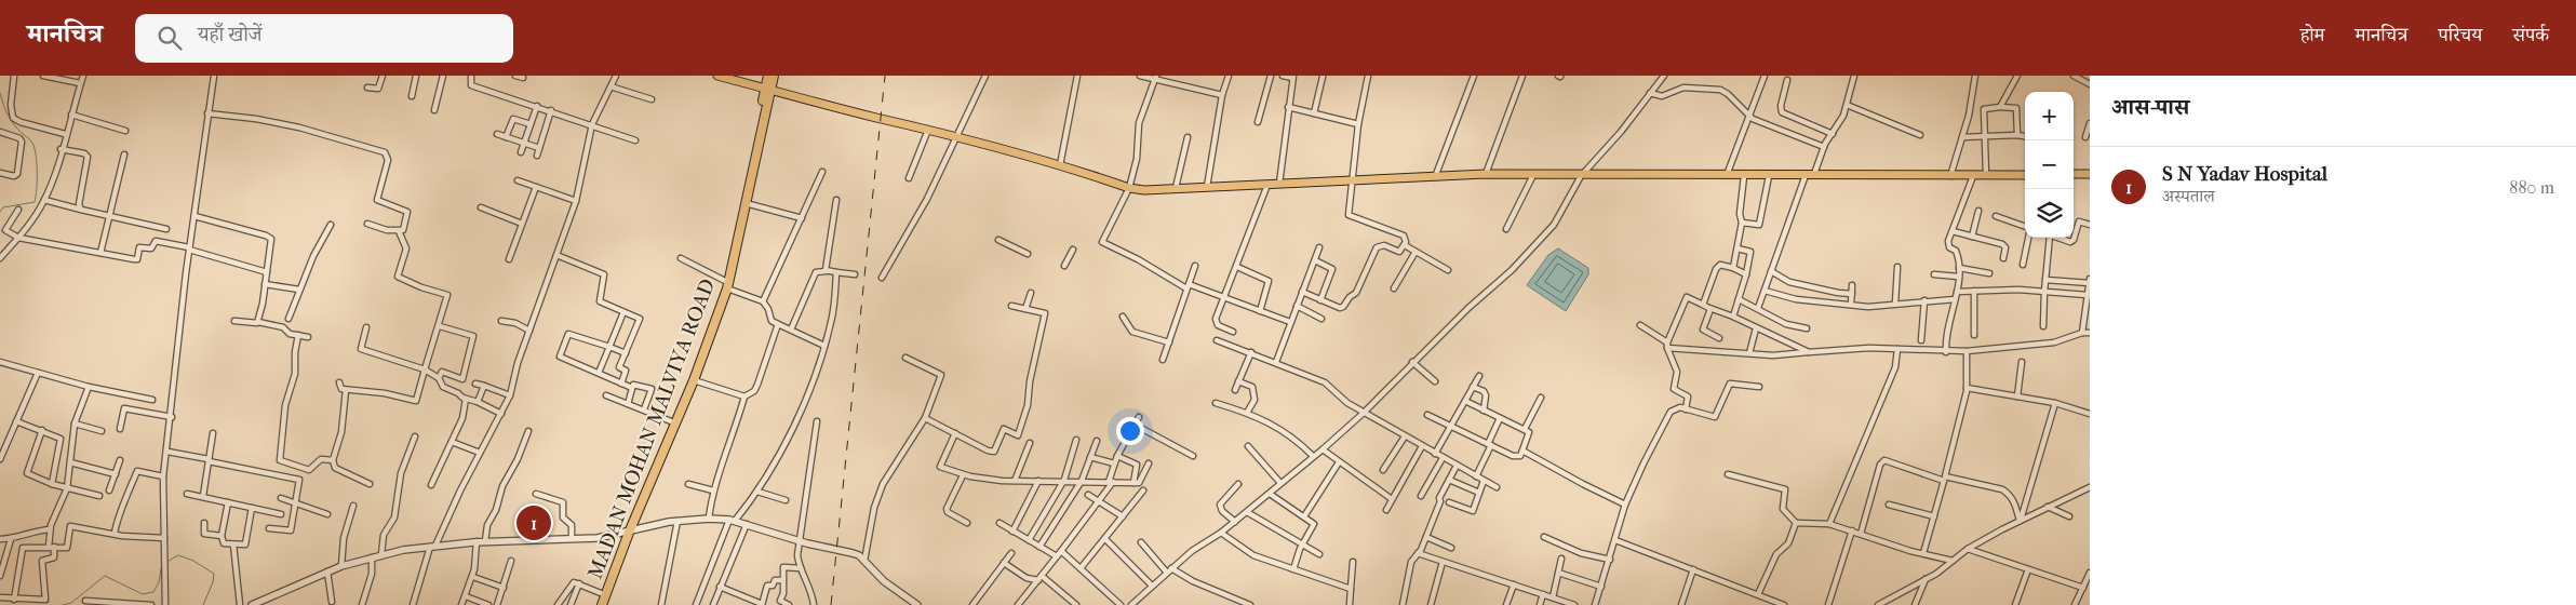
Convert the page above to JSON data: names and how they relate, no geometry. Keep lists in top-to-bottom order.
{
  "streets": {
    "highway": ["MADAN MOHAN MALVIYA ROAD"]
  },
  "page": {
    "header": "मानचित्र",
    "search": "यहाँ खोजें",
    "nav": [
      "होम",
      "मानचित्र",
      "परिचय",
      "संपर्क"
    ],
    "heading": "आस-पास",
    "map_buttons": ["+", "−"],
    "list": [
      {
        "mark": "1",
        "name": "S N Yadav Hospital",
        "note": "अस्पताल",
        "value": "880 m"
      }
    ],
    "pins": "1"
  }
}
